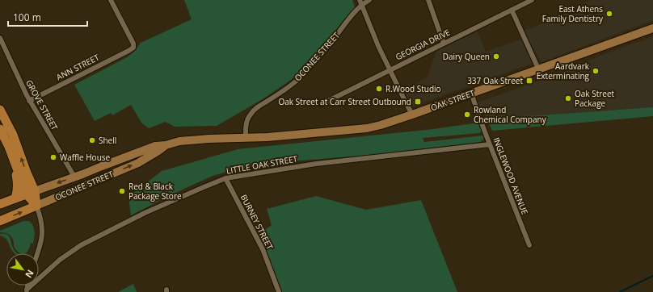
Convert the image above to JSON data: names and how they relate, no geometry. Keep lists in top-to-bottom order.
{
  "streets": {
    "highway": ["OCONEE STREET"],
    "main road": ["OAK STREET"],
    "street": [
      "GEORGIA DRIVE",
      "ANN STREET",
      "GROVE STREET",
      "LITTLE OAK STREET",
      "INGLEWOOD AVENUE",
      "BURNEY STREET"
    ]
  },
  "crossings": [
    ["OCONEE STREET", "OAK STREET"],
    ["OCONEE STREET", "GROVE STREET"],
    ["ANN STREET", "GROVE STREET"],
    ["OAK STREET", "INGLEWOOD AVENUE"],
    ["LITTLE OAK STREET", "INGLEWOOD AVENUE"],
    ["LITTLE OAK STREET", "BURNEY STREET"]
  ],
  "places": {
    "other": [
      "East Athens Family Dentistry",
      "Dairy Queen",
      "Aardvark Exterminating",
      "R.Wood Studio",
      "Oak Street Package",
      "Rowland Chemical Company",
      "Shell",
      "Waffle House",
      "Red & Black Package Store"
    ],
    "transit": ["337 Oak Street", "Oak Street at Carr Street Outbound"]
  },
  "scale_bar": "100 m",
  "north": "bottom right"
}
